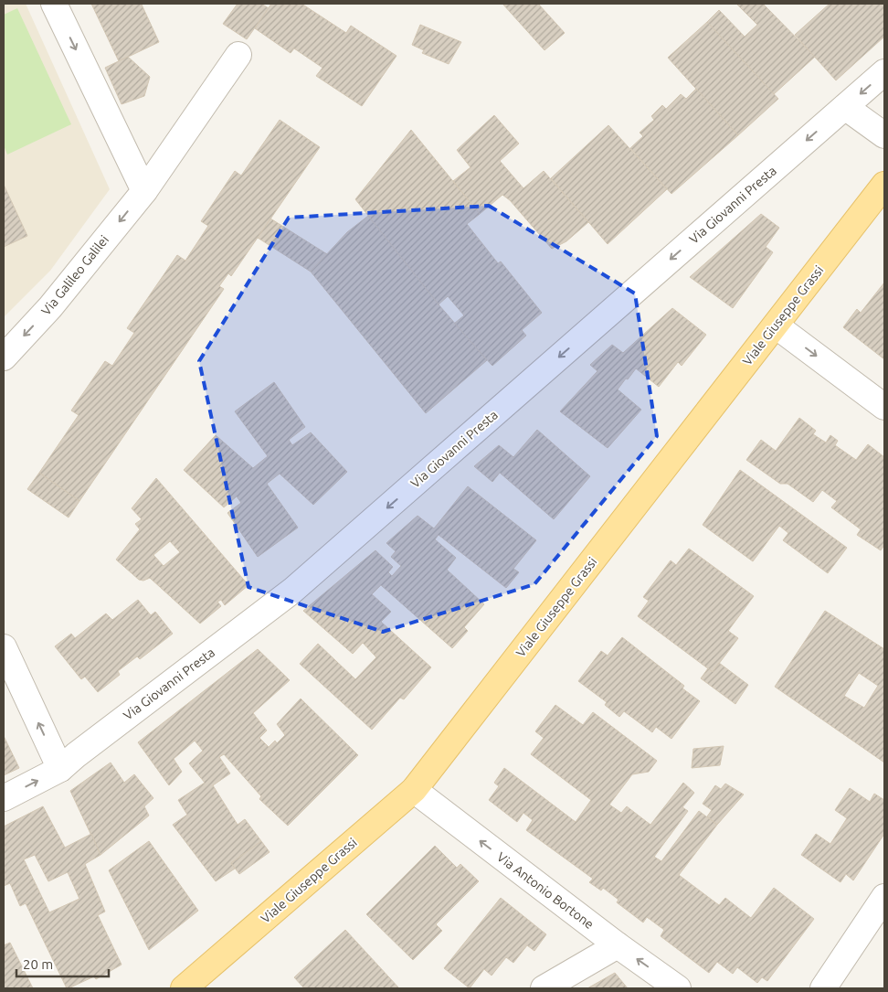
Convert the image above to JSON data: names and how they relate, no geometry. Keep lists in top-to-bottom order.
{
  "streets": {
    "main road": ["Viale Giuseppe Grassi"],
    "street": ["Via Giovanni Presta", "Via Galileo Galilei", "Via Antonio Bortone"]
  },
  "crossings": [
    ["Viale Giuseppe Grassi", "Via Antonio Bortone"]
  ],
  "one_way": ["Via Giovanni Presta", "Via Galileo Galilei", "Via Antonio Bortone"],
  "scale_bar": "20 m"
}
